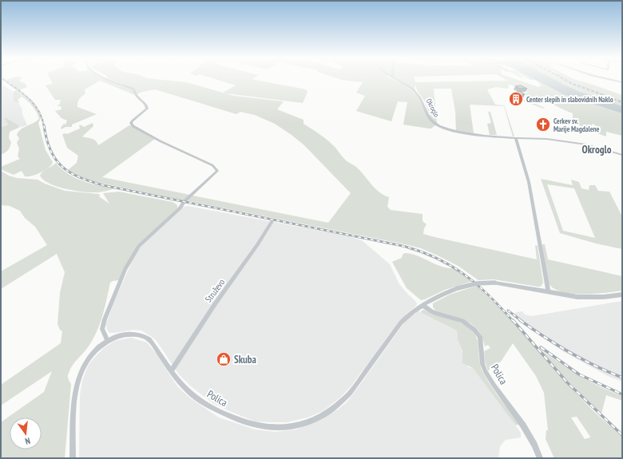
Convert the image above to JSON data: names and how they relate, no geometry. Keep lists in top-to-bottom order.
{
  "streets": {
    "street": ["Okroglo", "Struževo", "Polica"]
  },
  "crossings": [
    ["Struževo", "Polica"]
  ],
  "districts": ["Okroglo"],
  "places": {
    "building": ["Center slepih in slabovidnih Naklo"],
    "church": ["Cerkev sv. Marije Magdalene"],
    "shop": ["Skuba"]
  },
  "north": "bottom"
}
